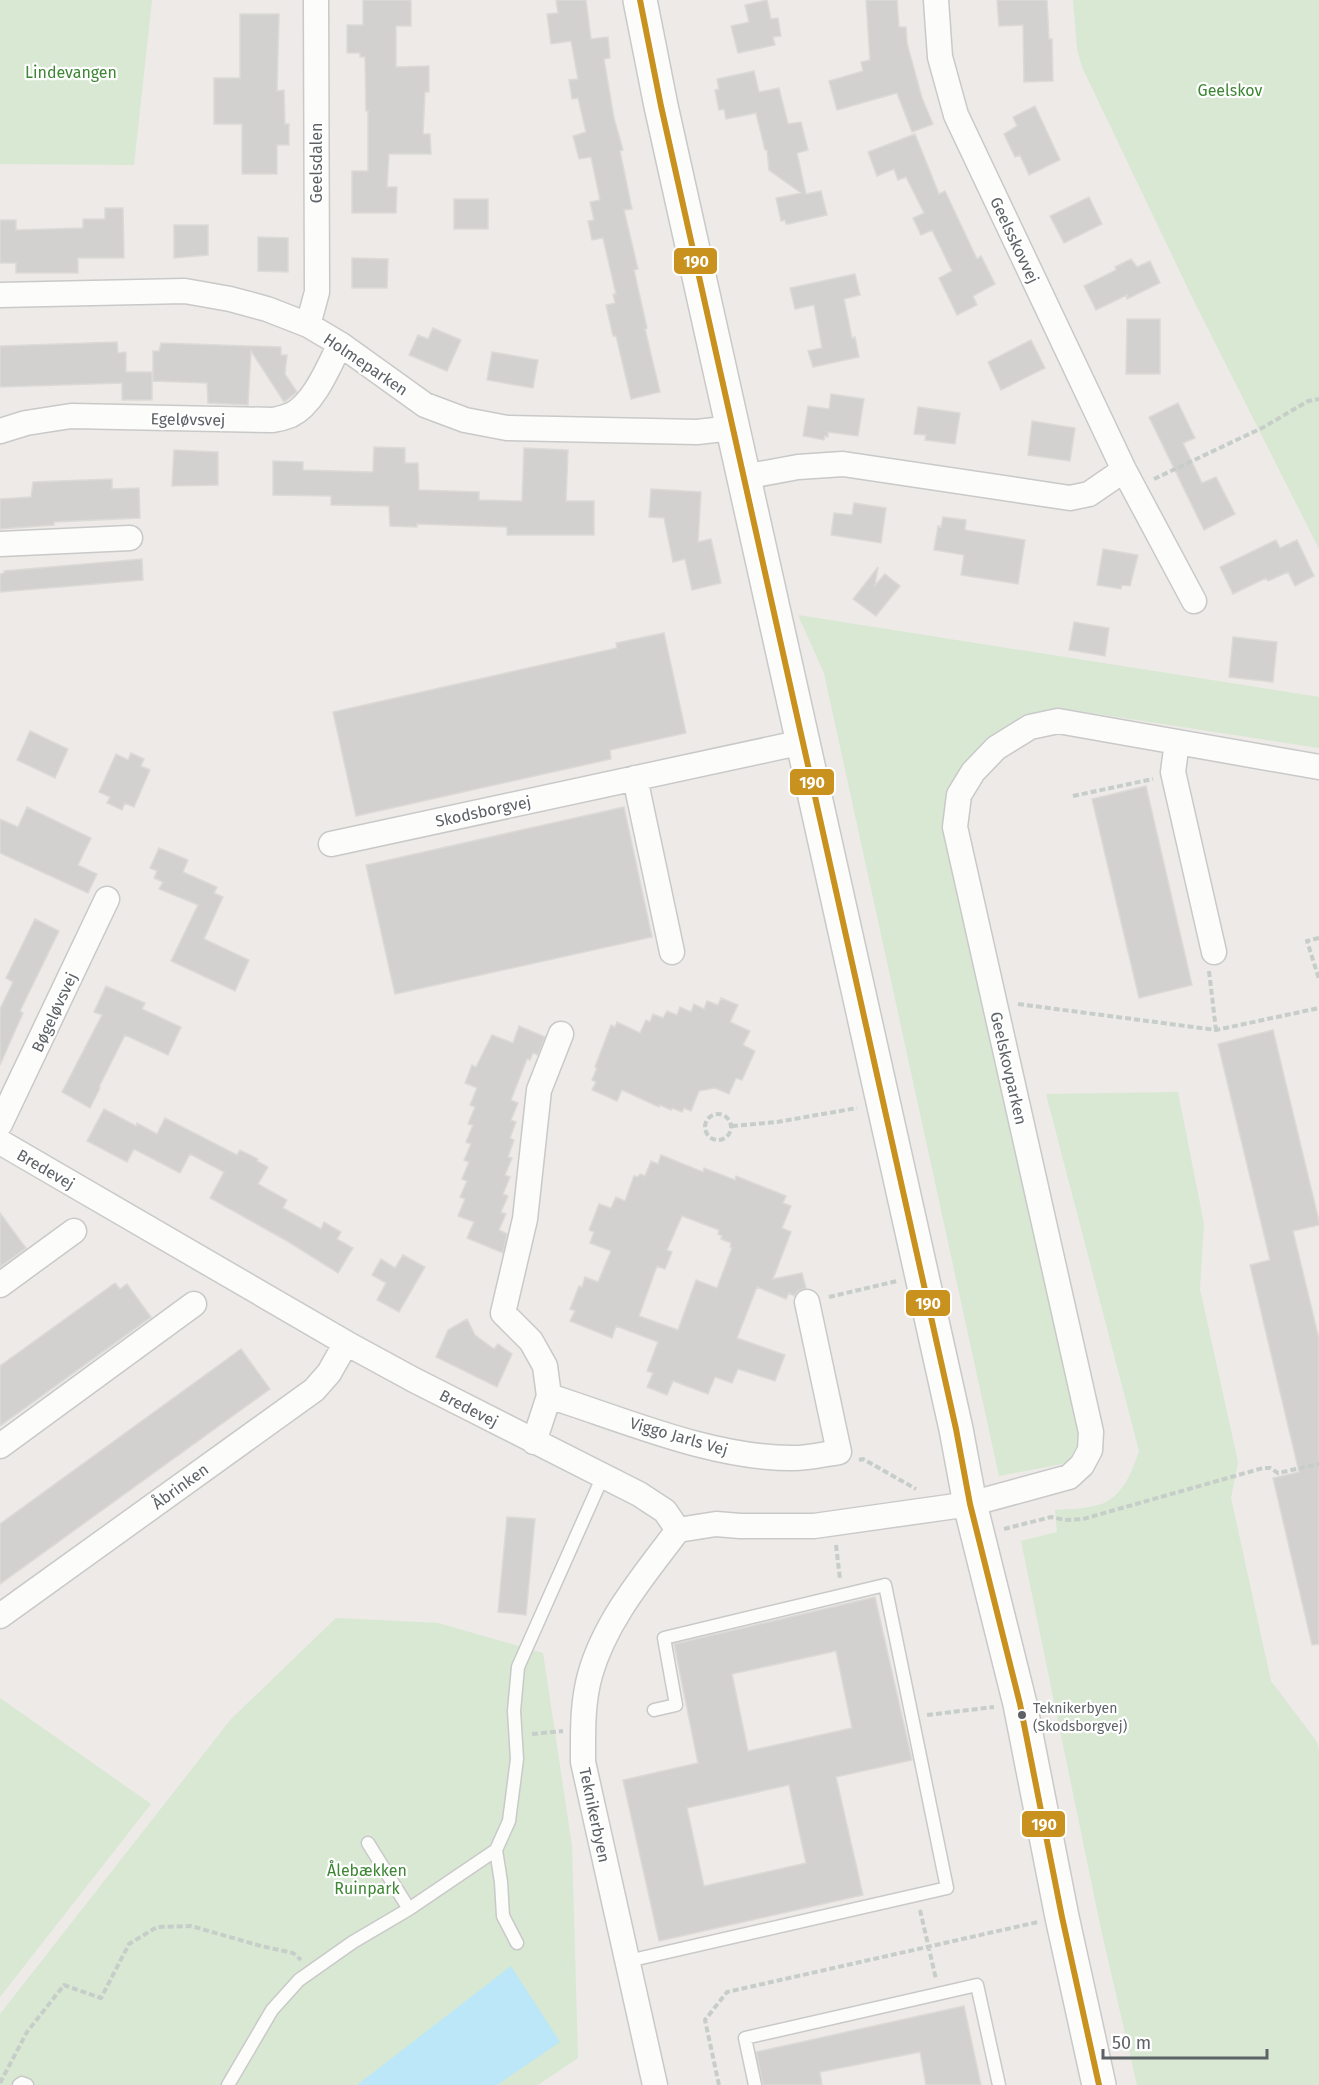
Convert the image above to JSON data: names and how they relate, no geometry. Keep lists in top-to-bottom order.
{
  "streets": {
    "street": [
      "Geelsdalen",
      "Geelsskovvej",
      "Holmeparken",
      "Egeløvsvej",
      "Skodsborgvej",
      "Bøgeløvsvej",
      "Geelskovparken",
      "Bredevej",
      "Viggo Jarls Vej",
      "Åbrinken",
      "Teknikerbyen"
    ]
  },
  "crossings": [
    ["Geelsdalen", "Holmeparken"],
    ["Holmeparken", "Egeløvsvej"],
    ["Bredevej", "Åbrinken"],
    ["Bredevej", "Teknikerbyen"]
  ],
  "parks": ["Lindevangen", "Geelskov", "Ålebækken Ruinpark"],
  "places": ["Teknikerbyen (Skodsborgvej)"],
  "lines": ["transit line 190"],
  "scale_bar": "50 m"
}
